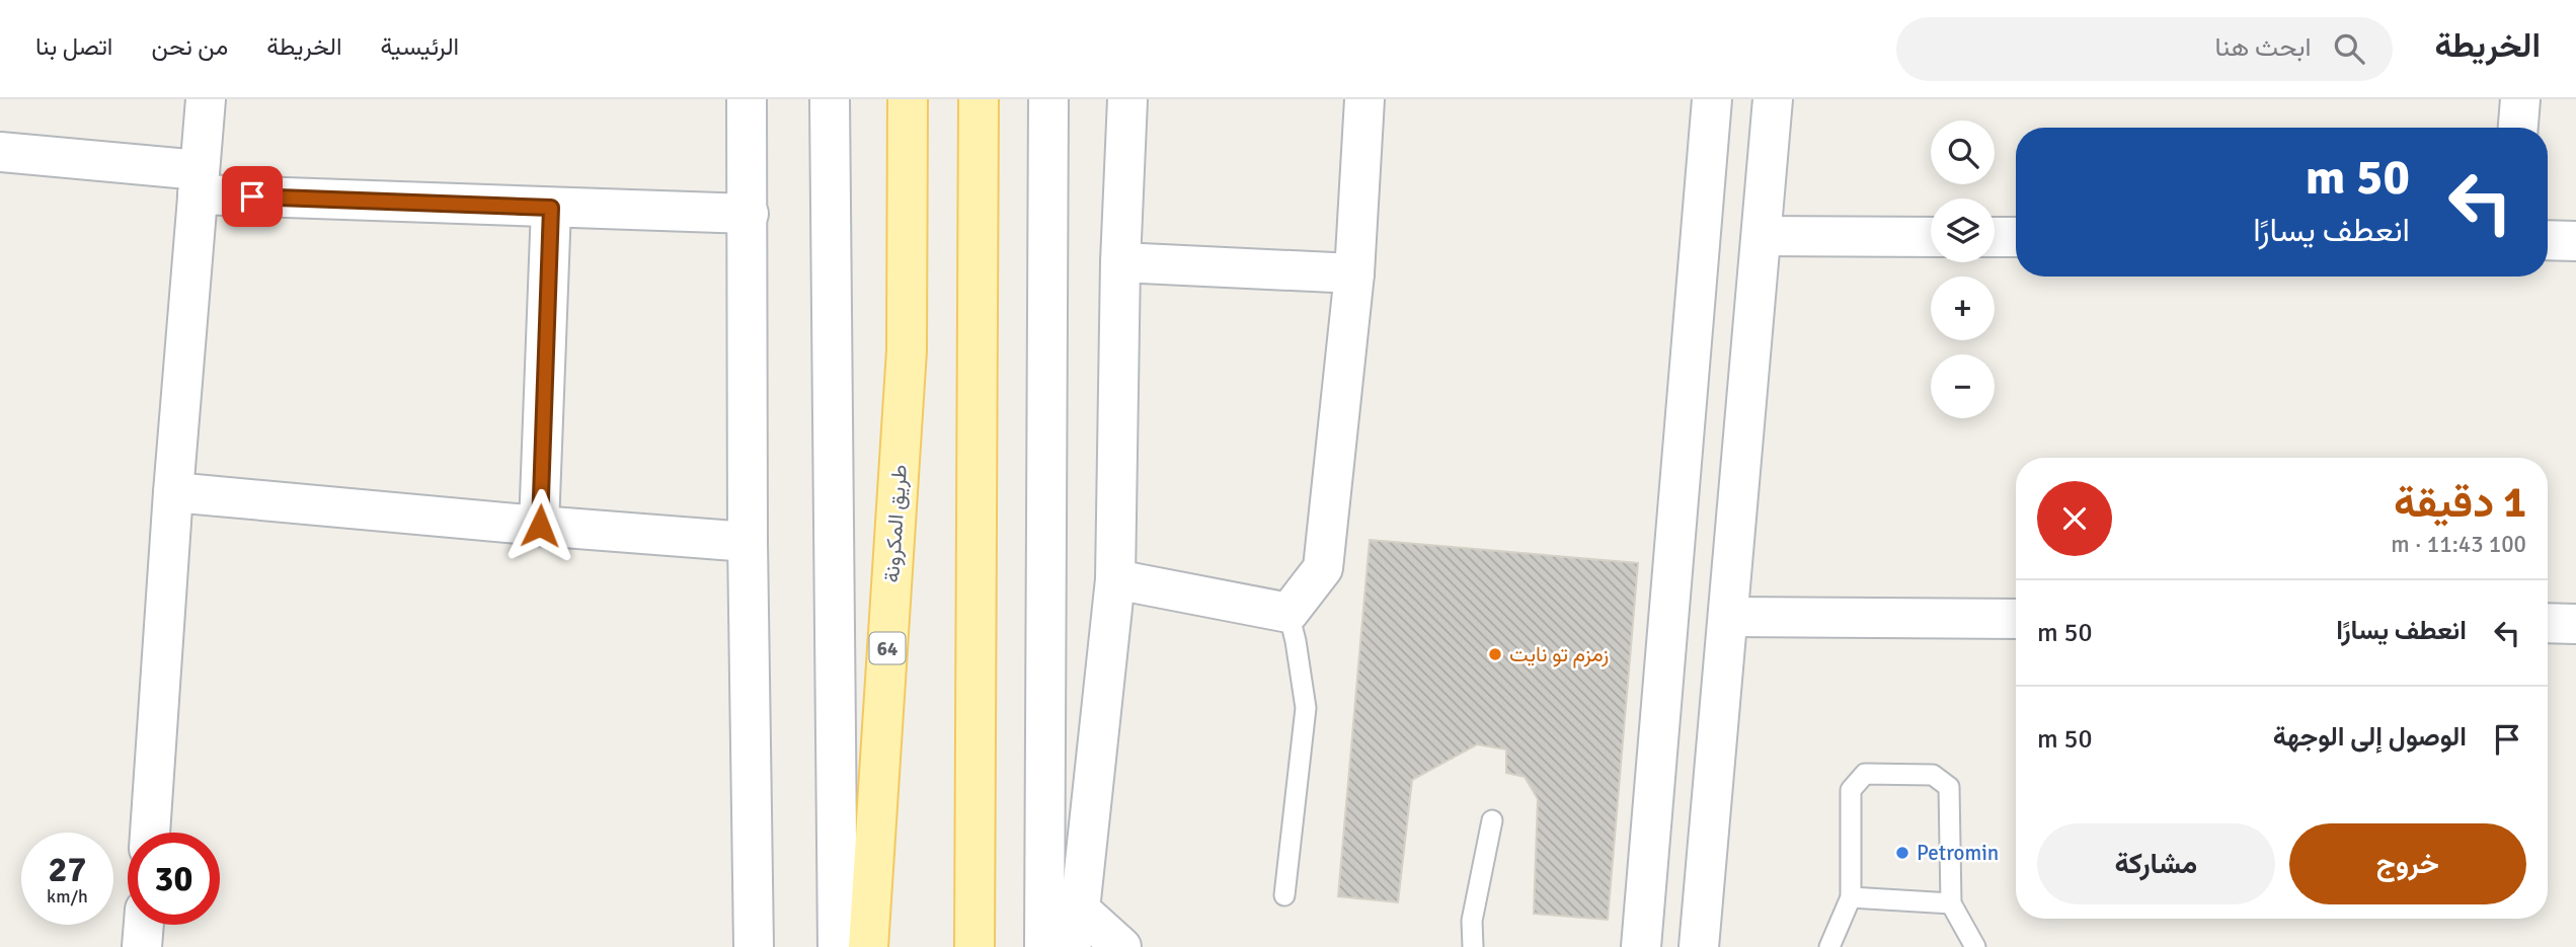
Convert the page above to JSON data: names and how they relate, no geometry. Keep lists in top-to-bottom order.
{
  "streets": {
    "main road": ["طريق المكرونة", "64"]
  },
  "places": ["زمزم تو نايت", "Petromin"],
  "page": {
    "header": "الخريطة",
    "search": "ابحث هنا",
    "nav": [
      "الرئيسية",
      "الخريطة",
      "من نحن",
      "اتصل بنا"
    ],
    "map_buttons": ["+", "−"],
    "turn": ["50 m", "انعطف يسارًا"],
    "heading": ["1 دقيقة", "100 m · 11:43"],
    "list": [
      {
        "name": "انعطف يسارًا",
        "value": "50 m"
      },
      {
        "name": "الوصول إلى الوجهة",
        "value": "50 m"
      }
    ],
    "buttons": ["خروج", "مشاركة"],
    "speed": "27 km/h",
    "limit": "30"
  }
}
